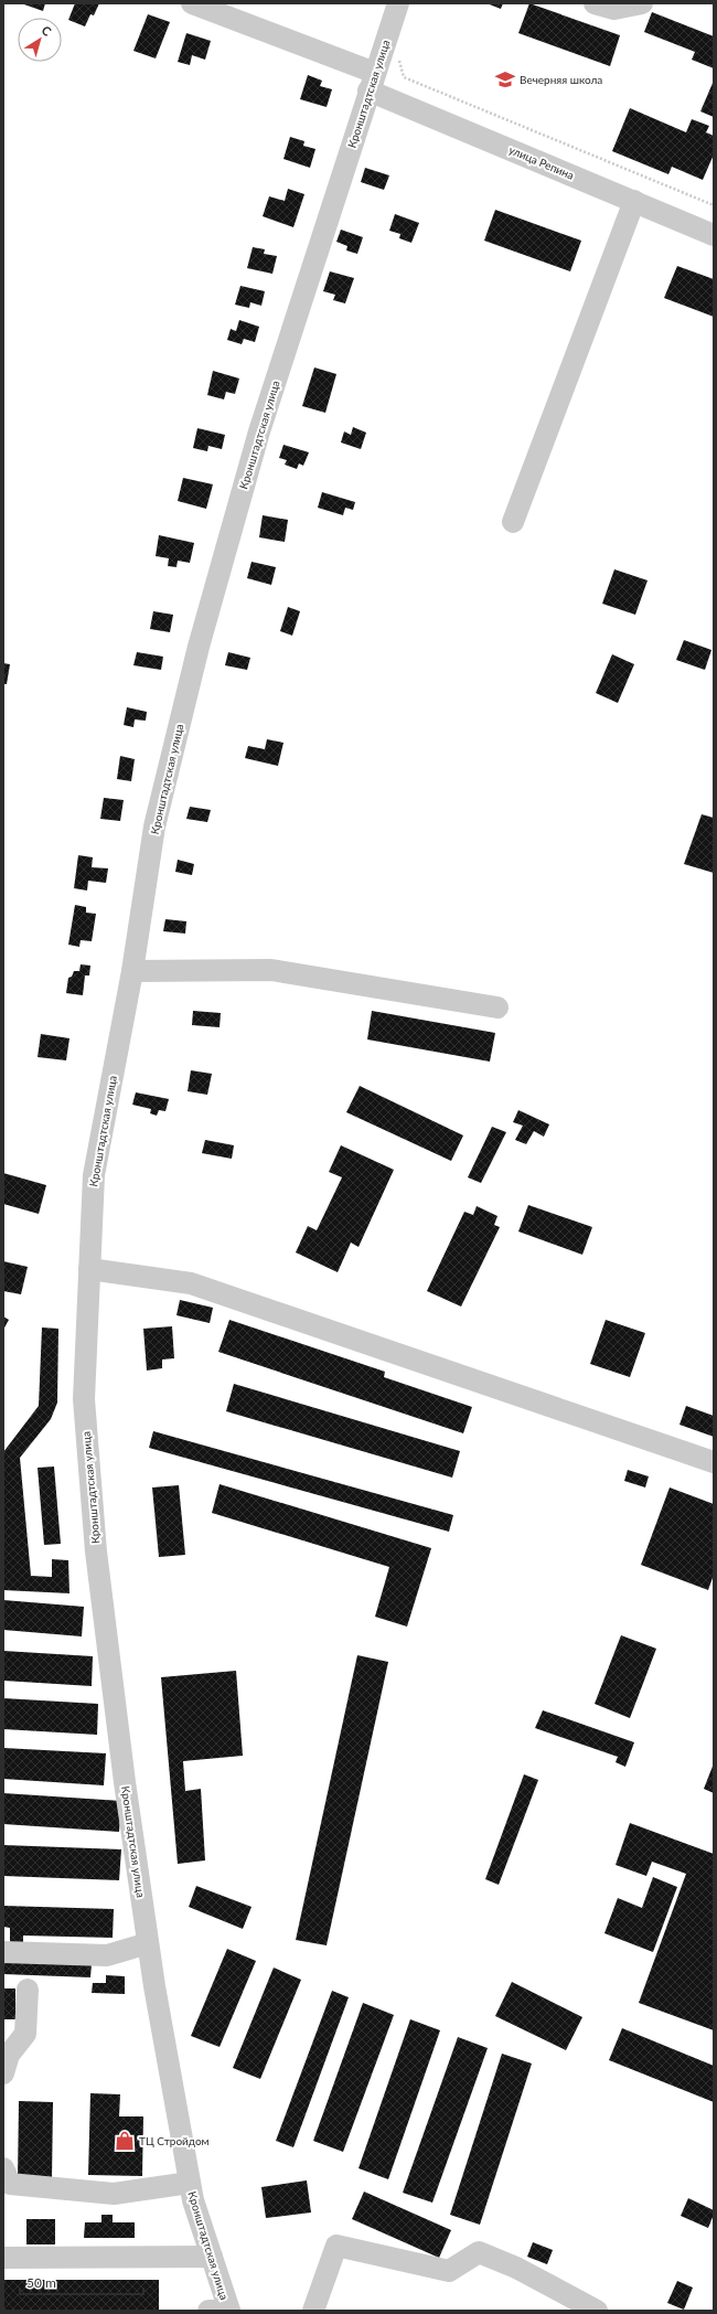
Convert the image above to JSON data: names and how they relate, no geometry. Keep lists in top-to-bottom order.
{
  "streets": {
    "street": ["Кронштадтская улица", "улица Репина"]
  },
  "crossings": [
    ["Кронштадтская улица", "улица Репина"]
  ],
  "places": {
    "school or university": ["Вечерняя школа"],
    "shop": ["ТЦ Стройдом"]
  },
  "scale_bar": "50 m",
  "north": "top right"
}
